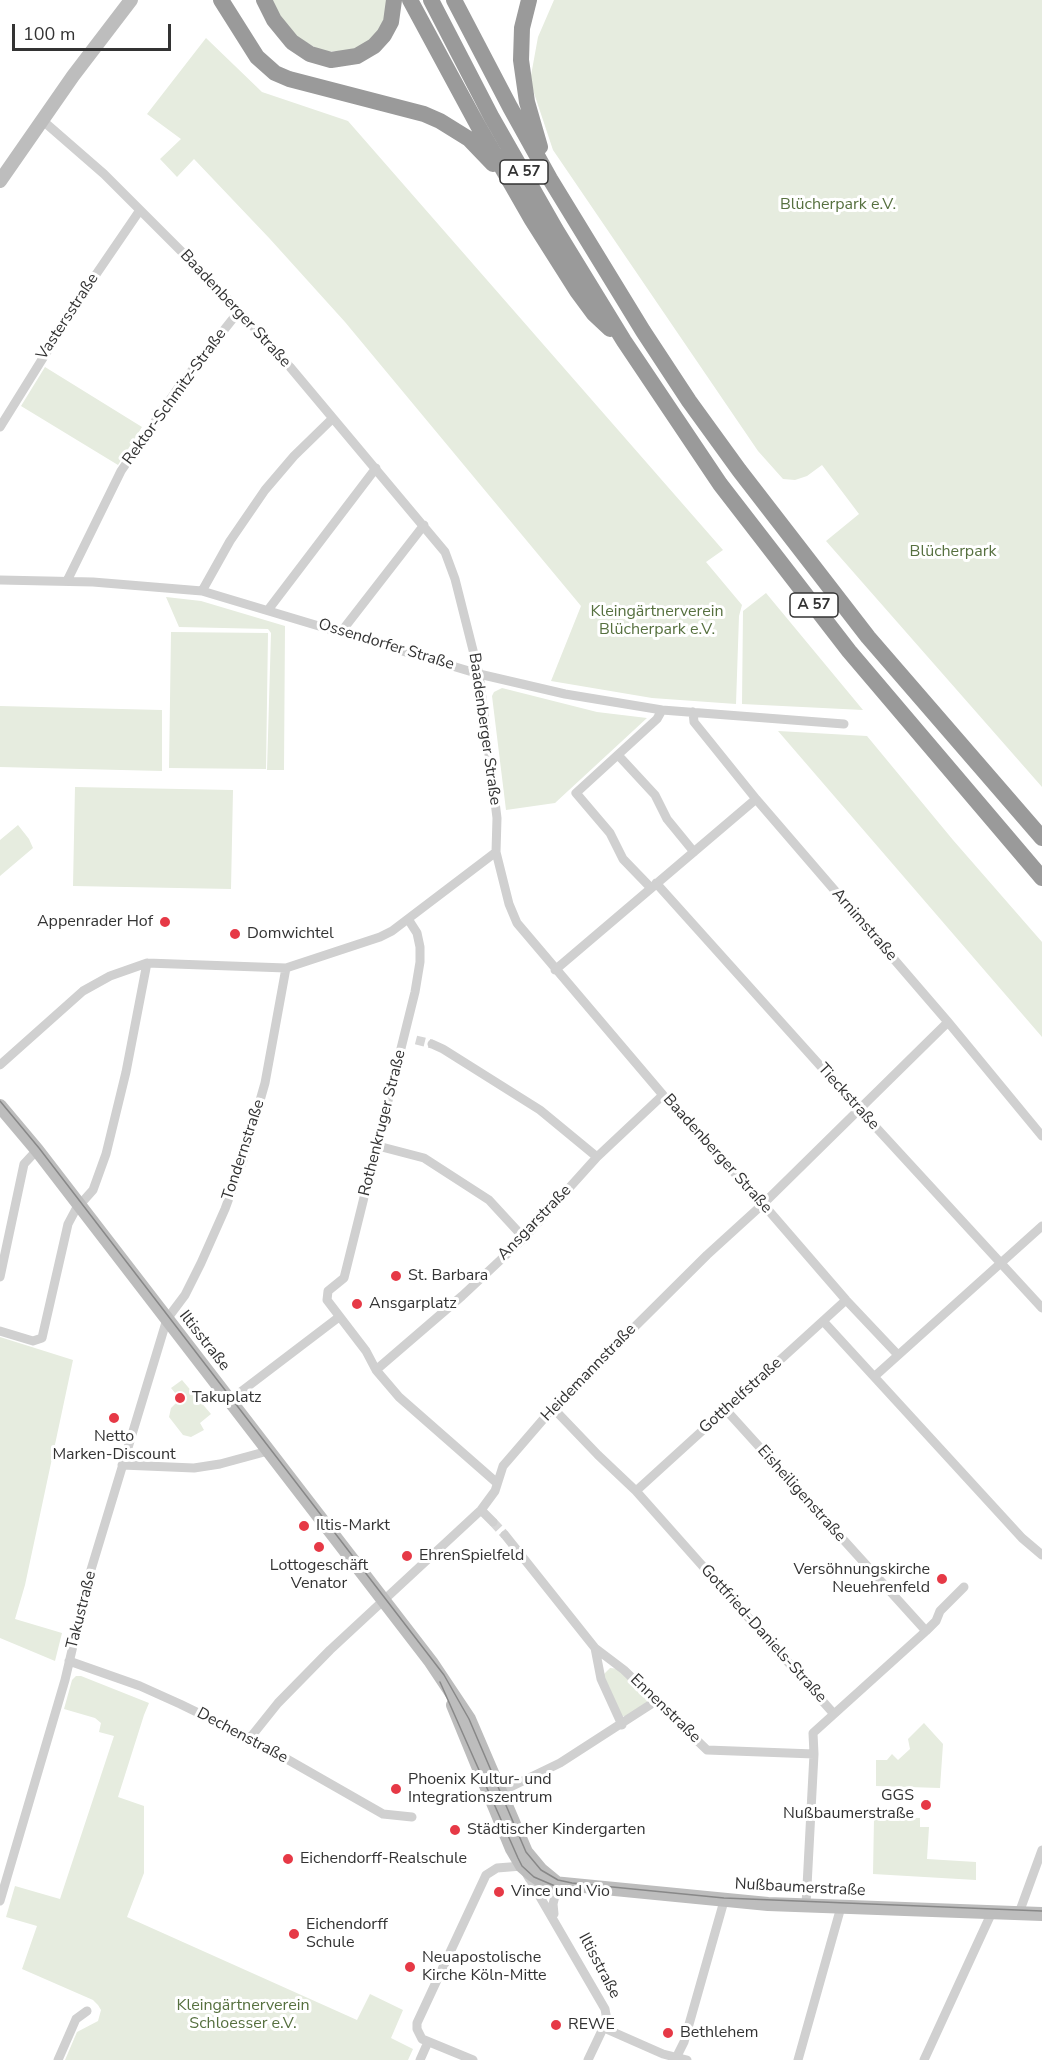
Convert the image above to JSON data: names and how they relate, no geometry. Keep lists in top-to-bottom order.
{
  "streets": {
    "highway": ["A 57"],
    "street": [
      "Baadenberger Straße",
      "Vastersstraße",
      "Rektor-Schmitz-Straße",
      "Ossendorfer Straße",
      "Arnimstraße",
      "Tieckstraße",
      "Rothenkruger Straße",
      "Tondernstraße",
      "Ansgarstraße",
      "Iltisstraße",
      "Heidemannstraße",
      "Gotthelfstraße",
      "Eisheiligenstraße",
      "Takustraße",
      "Gottfried-Daniels-Straße",
      "Ennenstraße",
      "Dechenstraße",
      "Nußbaumerstraße"
    ]
  },
  "crossings": [
    ["Baadenberger Straße", "Vastersstraße"],
    ["Baadenberger Straße", "Rektor-Schmitz-Straße"],
    ["Baadenberger Straße", "Ossendorfer Straße"],
    ["Baadenberger Straße", "Ansgarstraße"],
    ["Baadenberger Straße", "Heidemannstraße"],
    ["Baadenberger Straße", "Gotthelfstraße"],
    ["Rektor-Schmitz-Straße", "Ossendorfer Straße"],
    ["Ossendorfer Straße", "Arnimstraße"],
    ["Arnimstraße", "Heidemannstraße"],
    ["Tieckstraße", "Heidemannstraße"],
    ["Tondernstraße", "Iltisstraße"],
    ["Tondernstraße", "Takustraße"],
    ["Iltisstraße", "Heidemannstraße"],
    ["Iltisstraße", "Takustraße"],
    ["Iltisstraße", "Nußbaumerstraße"],
    ["Heidemannstraße", "Gottfried-Daniels-Straße"],
    ["Heidemannstraße", "Dechenstraße"],
    ["Gotthelfstraße", "Eisheiligenstraße"],
    ["Gotthelfstraße", "Gottfried-Daniels-Straße"],
    ["Takustraße", "Dechenstraße"],
    ["Gottfried-Daniels-Straße", "Ennenstraße"],
    ["Gottfried-Daniels-Straße", "Nußbaumerstraße"]
  ],
  "parks": [
    "Blücherpark e.V.",
    "Blücherpark",
    "Kleingärtnerverein Blücherpark e.V.",
    "Kleingärtnerverein Schloesser e.V."
  ],
  "places": [
    "Appenrader Hof",
    "Domwichtel",
    "St. Barbara",
    "Ansgarplatz",
    "Takuplatz",
    "Netto Marken-Discount",
    "Iltis-Markt",
    "Lottogeschäft Venator",
    "EhrenSpielfeld",
    "Versöhnungskirche Neuehrenfeld",
    "Phoenix Kultur- und Integrationszentrum",
    "GGS Nußbaumerstraße",
    "Städtischer Kindergarten",
    "Eichendorff-Realschule",
    "Vince und Vio",
    "Eichendorff Schule",
    "Neuapostolische Kirche Köln-Mitte",
    "REWE",
    "Bethlehem"
  ],
  "scale_bar": "100 m"
}
